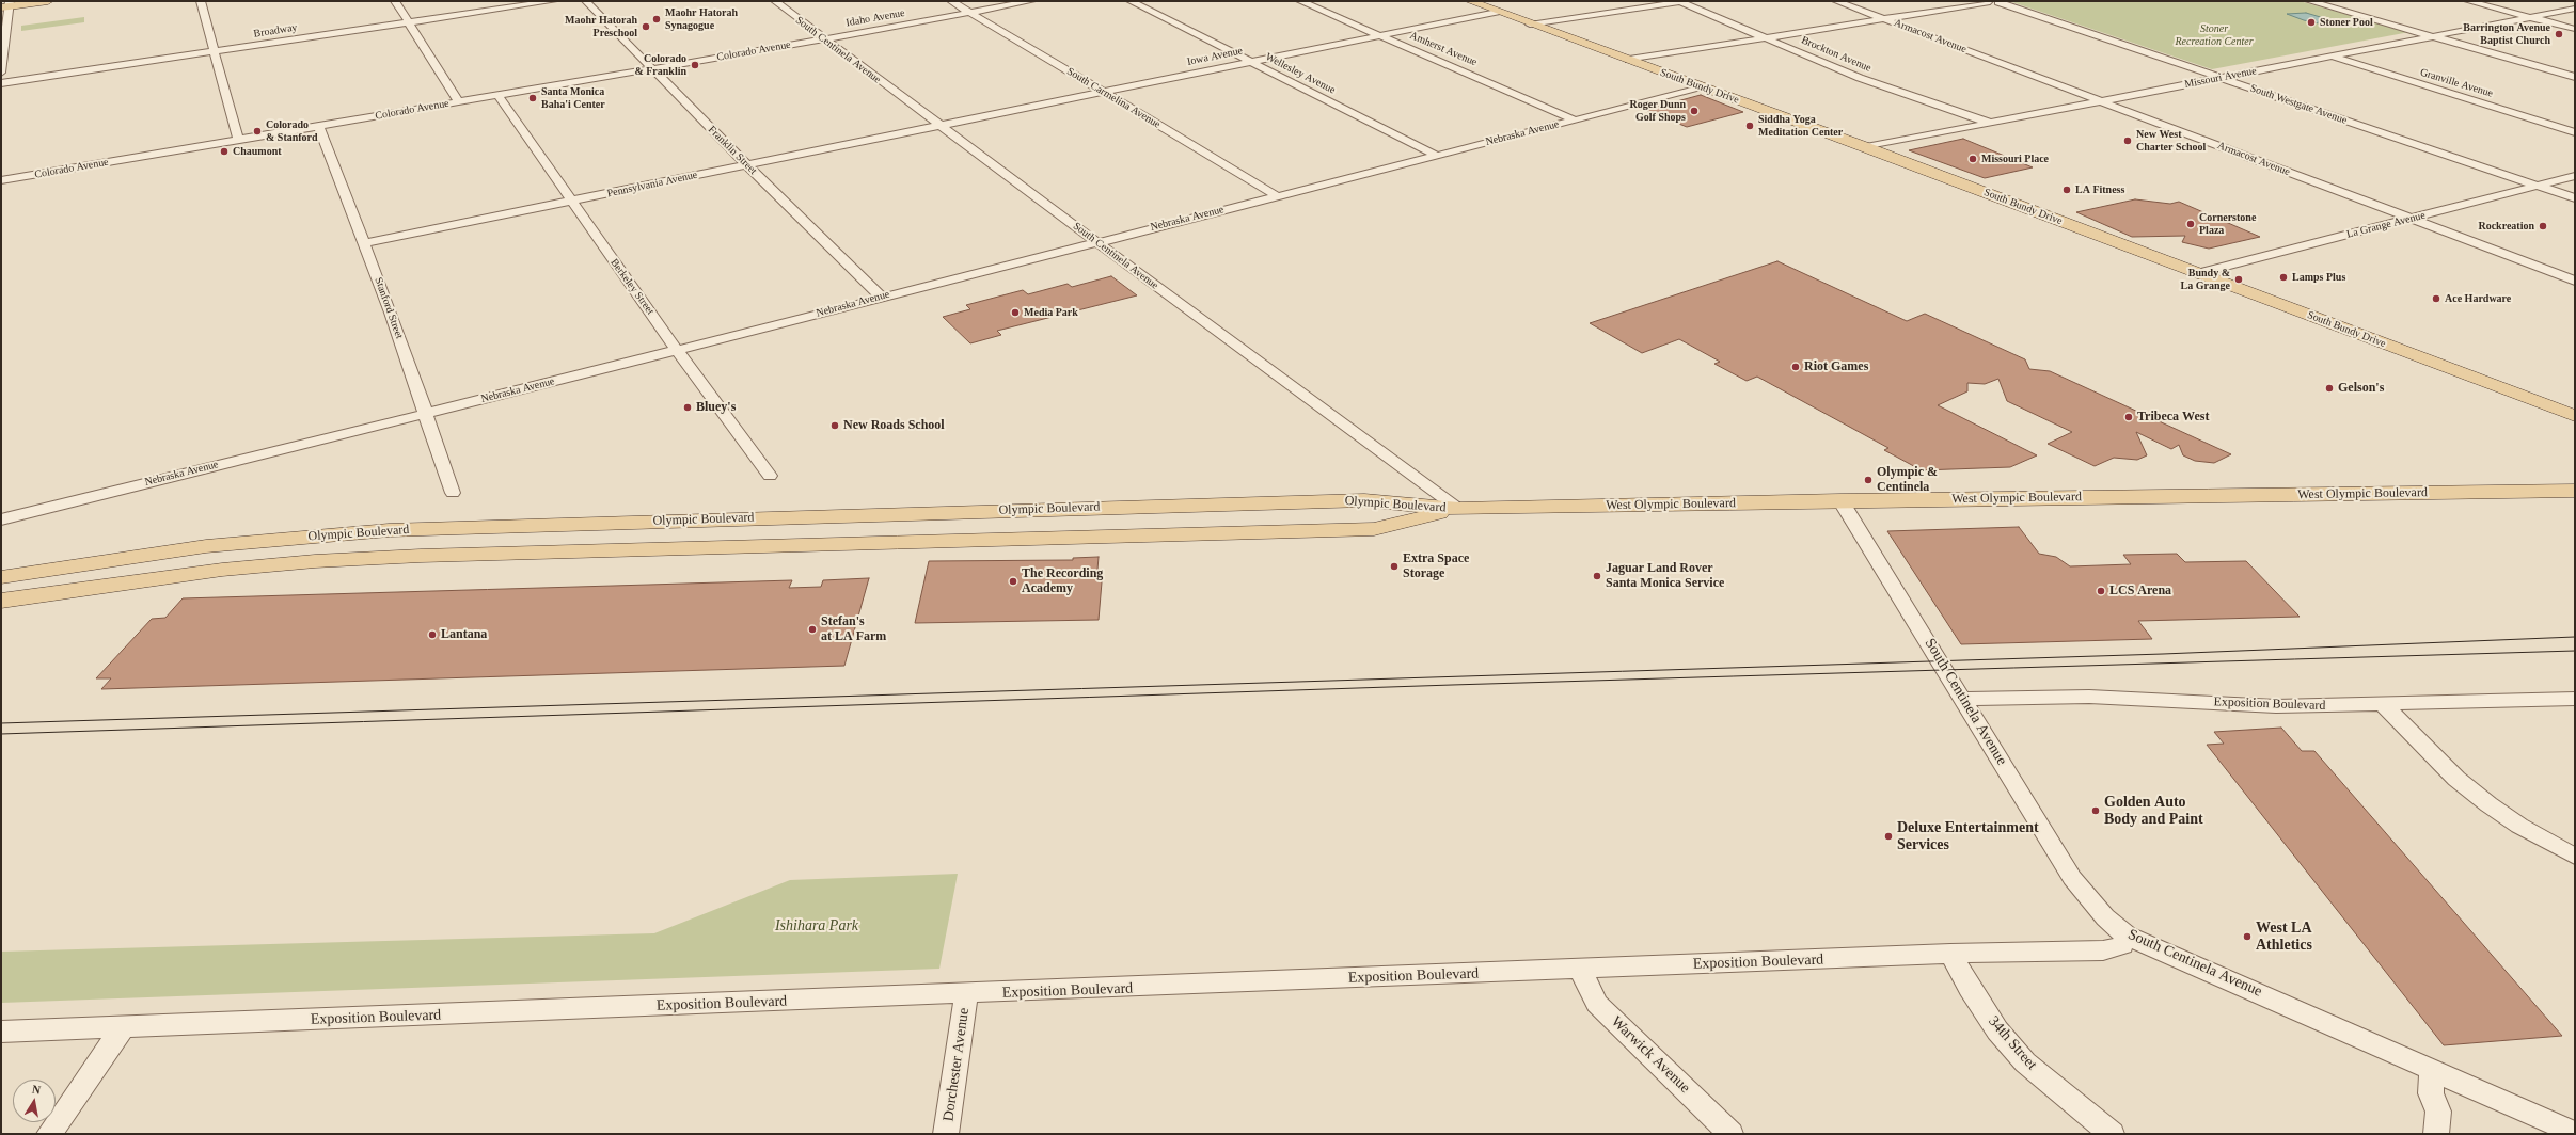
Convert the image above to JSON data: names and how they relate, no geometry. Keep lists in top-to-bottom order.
{
  "streets": {
    "main road": ["South Bundy Drive", "West Olympic Boulevard", "Olympic Boulevard"],
    "street": [
      "Idaho Avenue",
      "Broadway",
      "Armacost Avenue",
      "Amherst Avenue",
      "South Centinela Avenue",
      "Colorado Avenue",
      "Brockton Avenue",
      "Iowa Avenue",
      "Wellesley Avenue",
      "Missouri Avenue",
      "Granville Avenue",
      "South Carmelina Avenue",
      "South Westgate Avenue",
      "Nebraska Avenue",
      "Franklin Street",
      "Pennsylvania Avenue",
      "La Grange Avenue",
      "Berkeley Street",
      "Stanford Street",
      "Exposition Boulevard",
      "34th Street",
      "Warwick Avenue",
      "Dorchester Avenue"
    ]
  },
  "crossings": [
    ["Idaho Avenue", "South Centinela Avenue"],
    ["Idaho Avenue", "Colorado Avenue"],
    ["Idaho Avenue", "South Carmelina Avenue"],
    ["Armacost Avenue", "Missouri Avenue"],
    ["Armacost Avenue", "La Grange Avenue"],
    ["Amherst Avenue", "Iowa Avenue"],
    ["Amherst Avenue", "Nebraska Avenue"],
    ["South Centinela Avenue", "Colorado Avenue"],
    ["South Centinela Avenue", "Iowa Avenue"],
    ["South Centinela Avenue", "Nebraska Avenue"],
    ["South Centinela Avenue", "Pennsylvania Avenue"],
    ["South Centinela Avenue", "West Olympic Boulevard"],
    ["South Centinela Avenue", "Olympic Boulevard"],
    ["South Centinela Avenue", "Exposition Boulevard"],
    ["Colorado Avenue", "Franklin Street"],
    ["Colorado Avenue", "Berkeley Street"],
    ["Colorado Avenue", "Stanford Street"],
    ["Brockton Avenue", "Missouri Avenue"],
    ["Iowa Avenue", "Wellesley Avenue"],
    ["Iowa Avenue", "South Bundy Drive"],
    ["Iowa Avenue", "South Carmelina Avenue"],
    ["Iowa Avenue", "Pennsylvania Avenue"],
    ["Wellesley Avenue", "Nebraska Avenue"],
    ["Missouri Avenue", "Granville Avenue"],
    ["Missouri Avenue", "South Bundy Drive"],
    ["Missouri Avenue", "South Westgate Avenue"],
    ["South Bundy Drive", "Nebraska Avenue"],
    ["South Bundy Drive", "La Grange Avenue"],
    ["South Carmelina Avenue", "Nebraska Avenue"],
    ["South Westgate Avenue", "La Grange Avenue"],
    ["Nebraska Avenue", "Franklin Street"],
    ["Nebraska Avenue", "Berkeley Street"],
    ["Nebraska Avenue", "Stanford Street"],
    ["Franklin Street", "Pennsylvania Avenue"],
    ["Pennsylvania Avenue", "Berkeley Street"],
    ["Pennsylvania Avenue", "Stanford Street"],
    ["West Olympic Boulevard", "Olympic Boulevard"],
    ["Exposition Boulevard", "34th Street"],
    ["Exposition Boulevard", "Warwick Avenue"],
    ["Exposition Boulevard", "Dorchester Avenue"]
  ],
  "parks": ["Stoner Recreation Center", "Ishihara Park"],
  "places": [
    "Maohr Hatorah Synagogue",
    "Stoner Pool",
    "Maohr Hatorah Preschool",
    "Barrington Avenue Baptist Church",
    "Colorado & Franklin",
    "Santa Monica Baha'i Center",
    "Roger Dunn Golf Shops",
    "Siddha Yoga Meditation Center",
    "Colorado & Stanford",
    "New West Charter School",
    "Chaumont",
    "Missouri Place",
    "LA Fitness",
    "Cornerstone Plaza",
    "Rockreation",
    "Lamps Plus",
    "Bundy & La Grange",
    "Ace Hardware",
    "Media Park",
    "Riot Games",
    "Gelson's",
    "Bluey's",
    "Tribeca West",
    "New Roads School",
    "Olympic & Centinela",
    "Extra Space Storage",
    "Jaguar Land Rover Santa Monica Service",
    "The Recording Academy",
    "LCS Arena",
    "Stefan's at LA Farm",
    "Lantana",
    "Golden Auto Body and Paint",
    "Deluxe Entertainment Services",
    "West LA Athletics"
  ],
  "north": "top"
}
